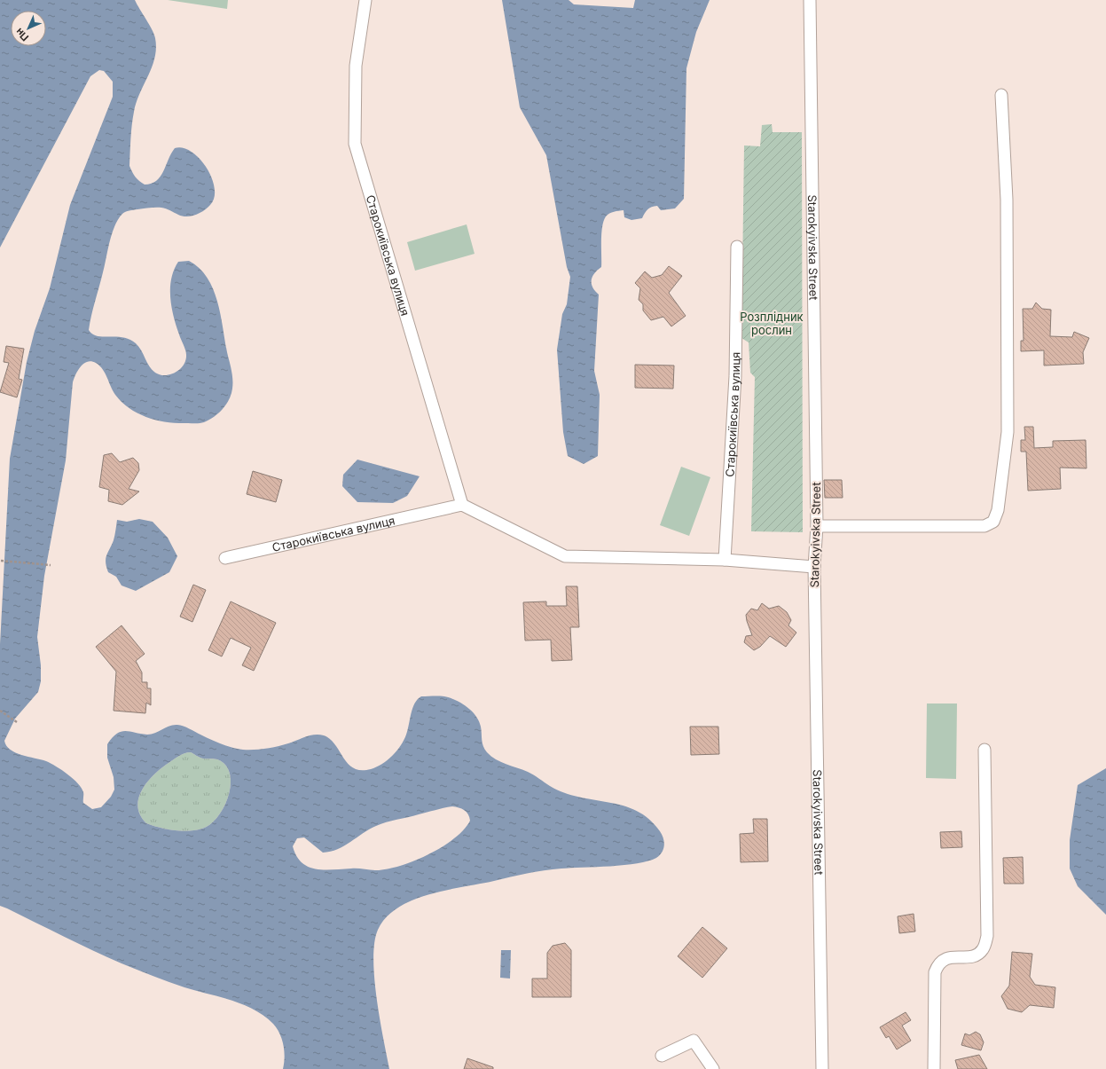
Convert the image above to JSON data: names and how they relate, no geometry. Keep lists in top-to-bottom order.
{
  "streets": {
    "street": ["Starokyivska Street", "Старокиївська вулиця"]
  },
  "parks": ["Розплідник рослин"],
  "north": "bottom left"
}
